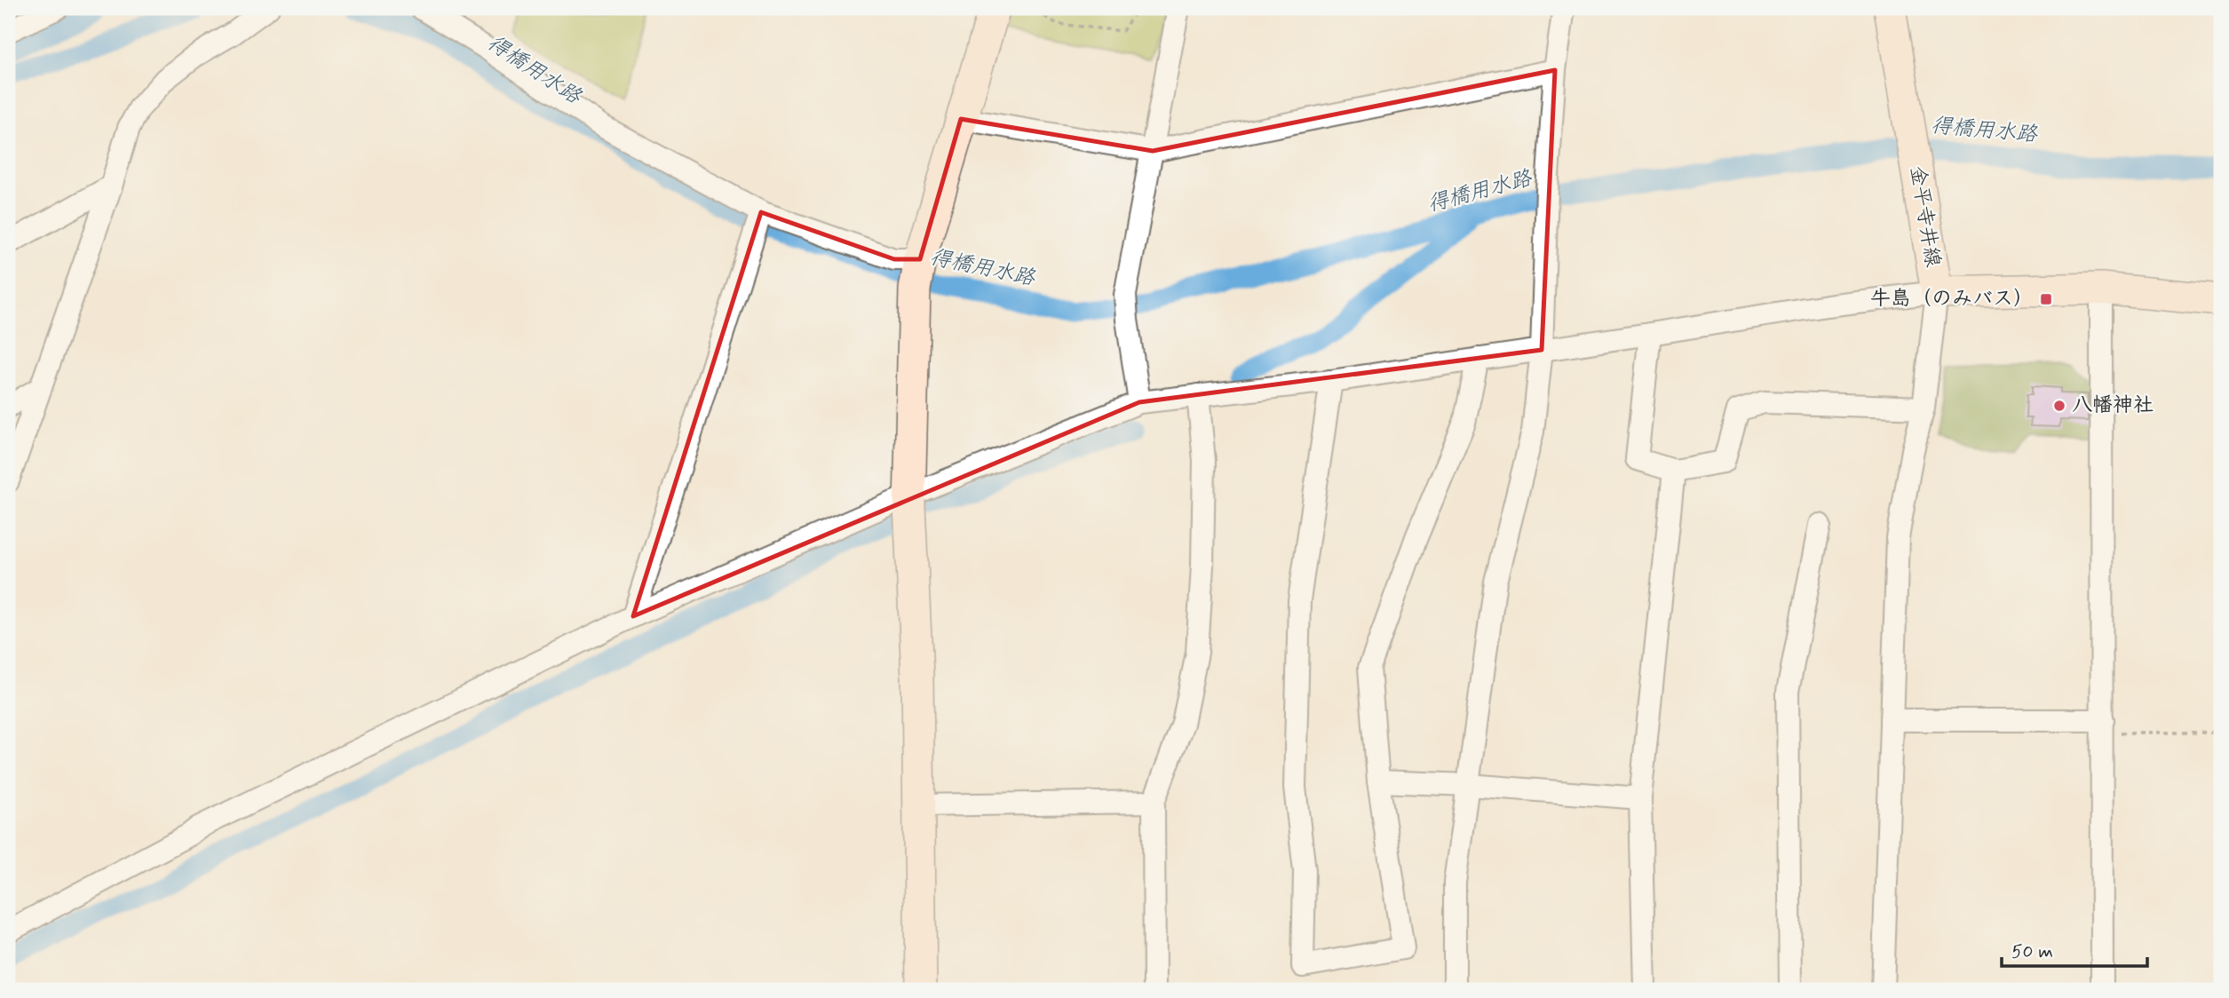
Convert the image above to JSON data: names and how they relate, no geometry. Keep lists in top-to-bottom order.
{
  "streets": {
    "street": ["金平寺井線"]
  },
  "water": ["得橋用水路"],
  "places": {
    "transit": ["牛島（のみバス）"],
    "other": ["八幡神社"]
  },
  "scale_bar": "50 m"
}
